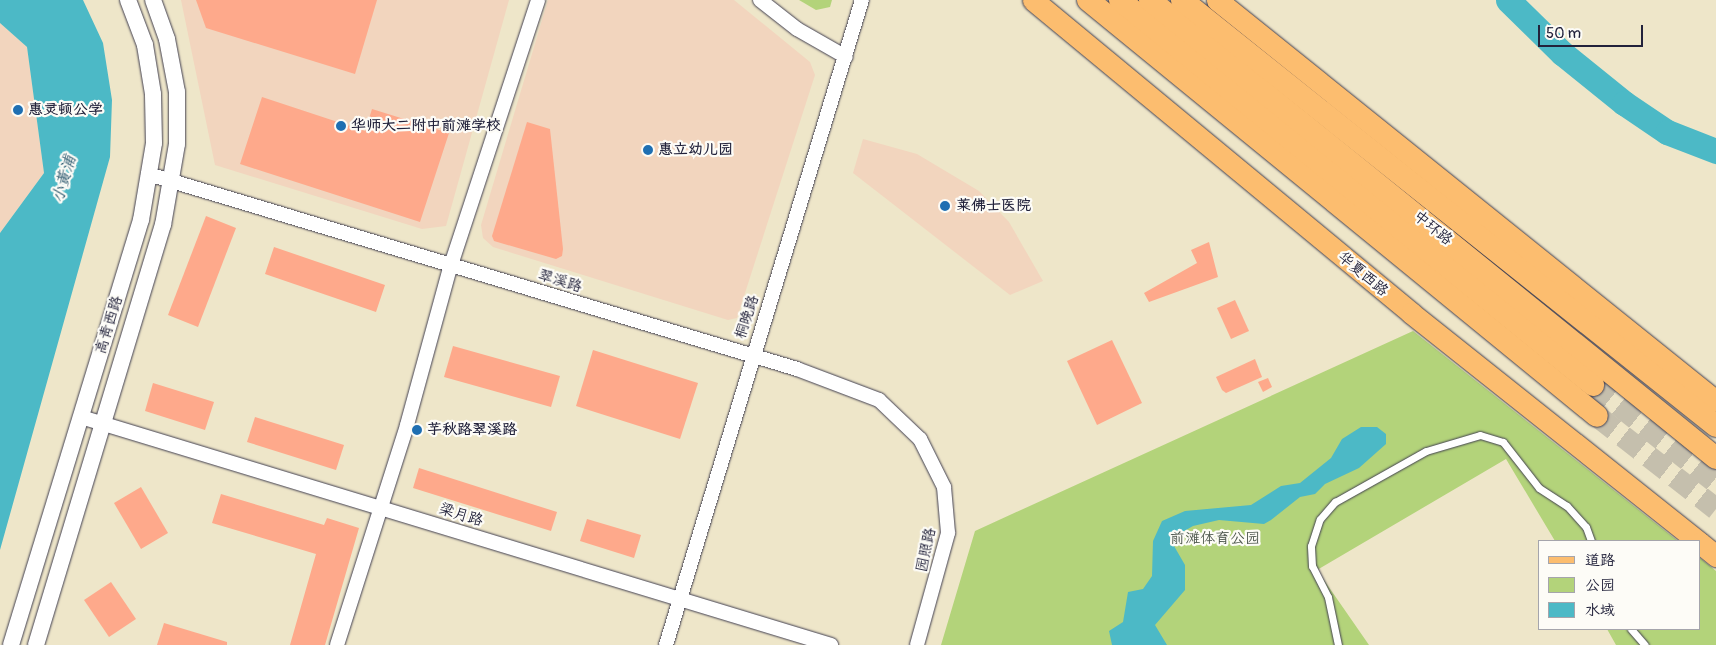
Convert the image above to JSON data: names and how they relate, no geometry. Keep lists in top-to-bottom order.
{
  "streets": {
    "highway": ["中环路"],
    "main road": ["华夏西路"],
    "street": [
      "翠溪路",
      "桐晚路",
      "高青西路",
      "梁月路",
      "园照路"
    ]
  },
  "crossings": [
    ["翠溪路", "桐晚路"],
    ["翠溪路", "高青西路"],
    ["翠溪路", "园照路"],
    ["桐晚路", "梁月路"],
    ["高青西路", "梁月路"]
  ],
  "water": ["小黄浦"],
  "parks": ["前滩体育公园"],
  "places": [
    "惠灵顿公学",
    "华师大二附中前滩学校",
    "惠立幼儿园",
    "莱佛士医院",
    "芋秋路翠溪路"
  ],
  "legend": ["道路", "公园", "水域"],
  "scale_bar": "50 m"
}
